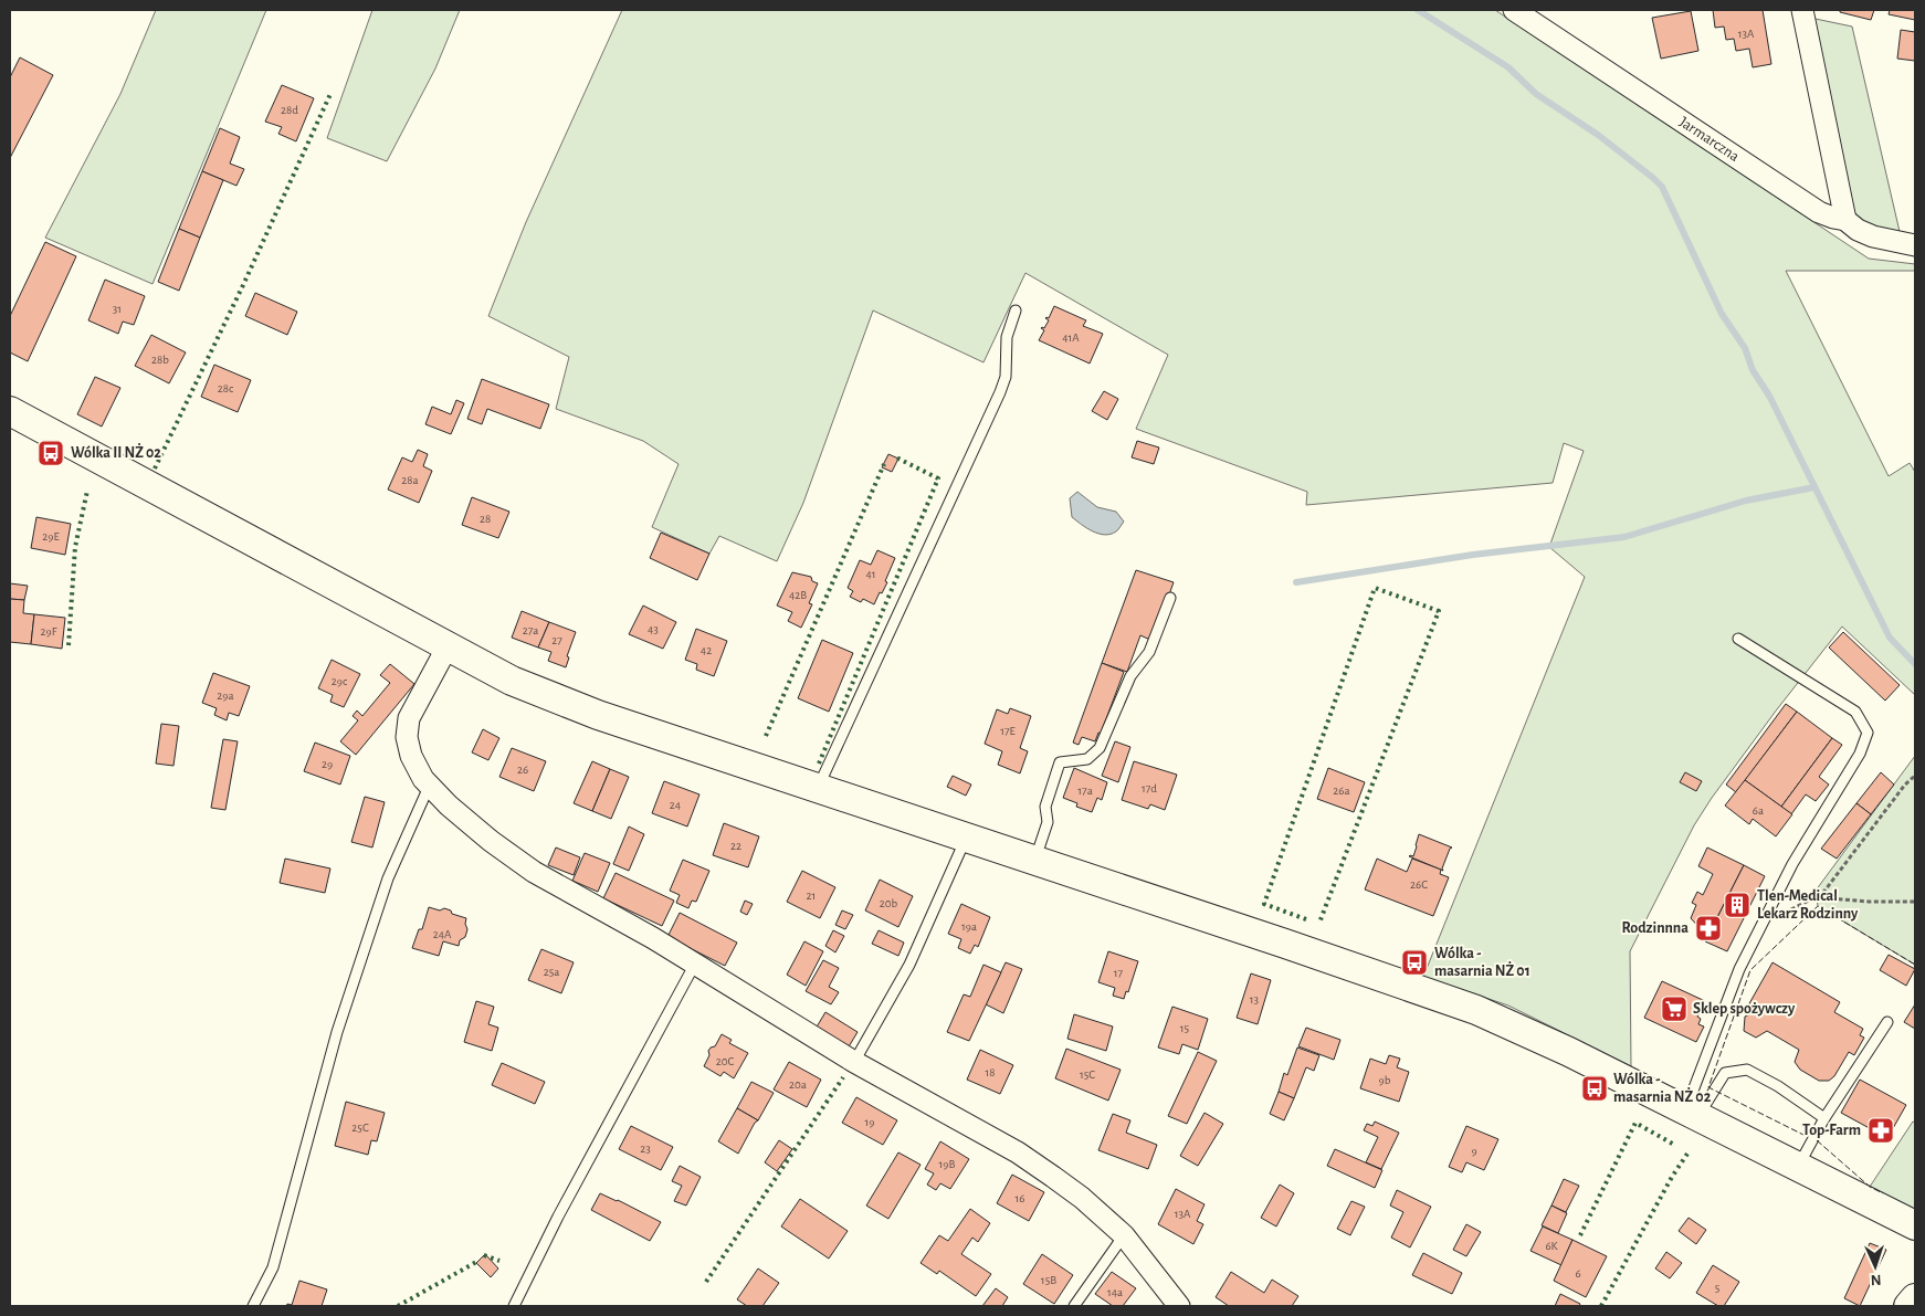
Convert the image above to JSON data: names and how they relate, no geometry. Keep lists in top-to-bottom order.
{
  "streets": {
    "street": ["Jarmarczna"]
  },
  "places": {
    "bus stop": ["Wólka II NŻ 02", "Wólka - masarnia NŻ 01", "Wólka - masarnia NŻ 02"],
    "building": ["Tlen-Medical Lekarz Rodzinny"],
    "pharmacy": ["Rodzinnna", "Top-Farm"],
    "supermarket": ["Sklep spożywczy"]
  },
  "house_numbers": [
    "13A",
    "28d",
    "31",
    "41A",
    "28b",
    "28c",
    "28a",
    "28",
    "29E",
    "41",
    "42B",
    "43",
    "27a",
    "29F",
    "27",
    "42",
    "29c",
    "29a",
    "17E",
    "29",
    "26",
    "17d",
    "17a",
    "26a",
    "24",
    "6a",
    "22",
    "26C",
    "21",
    "20b",
    "19a",
    "24A",
    "25a",
    "17",
    "13",
    "15",
    "20C",
    "18",
    "15C",
    "9b",
    "20a",
    "19",
    "25C",
    "23",
    "9",
    "19B",
    "16",
    "13A",
    "6K",
    "6",
    "15B",
    "5",
    "14a"
  ],
  "north": "bottom"
}
